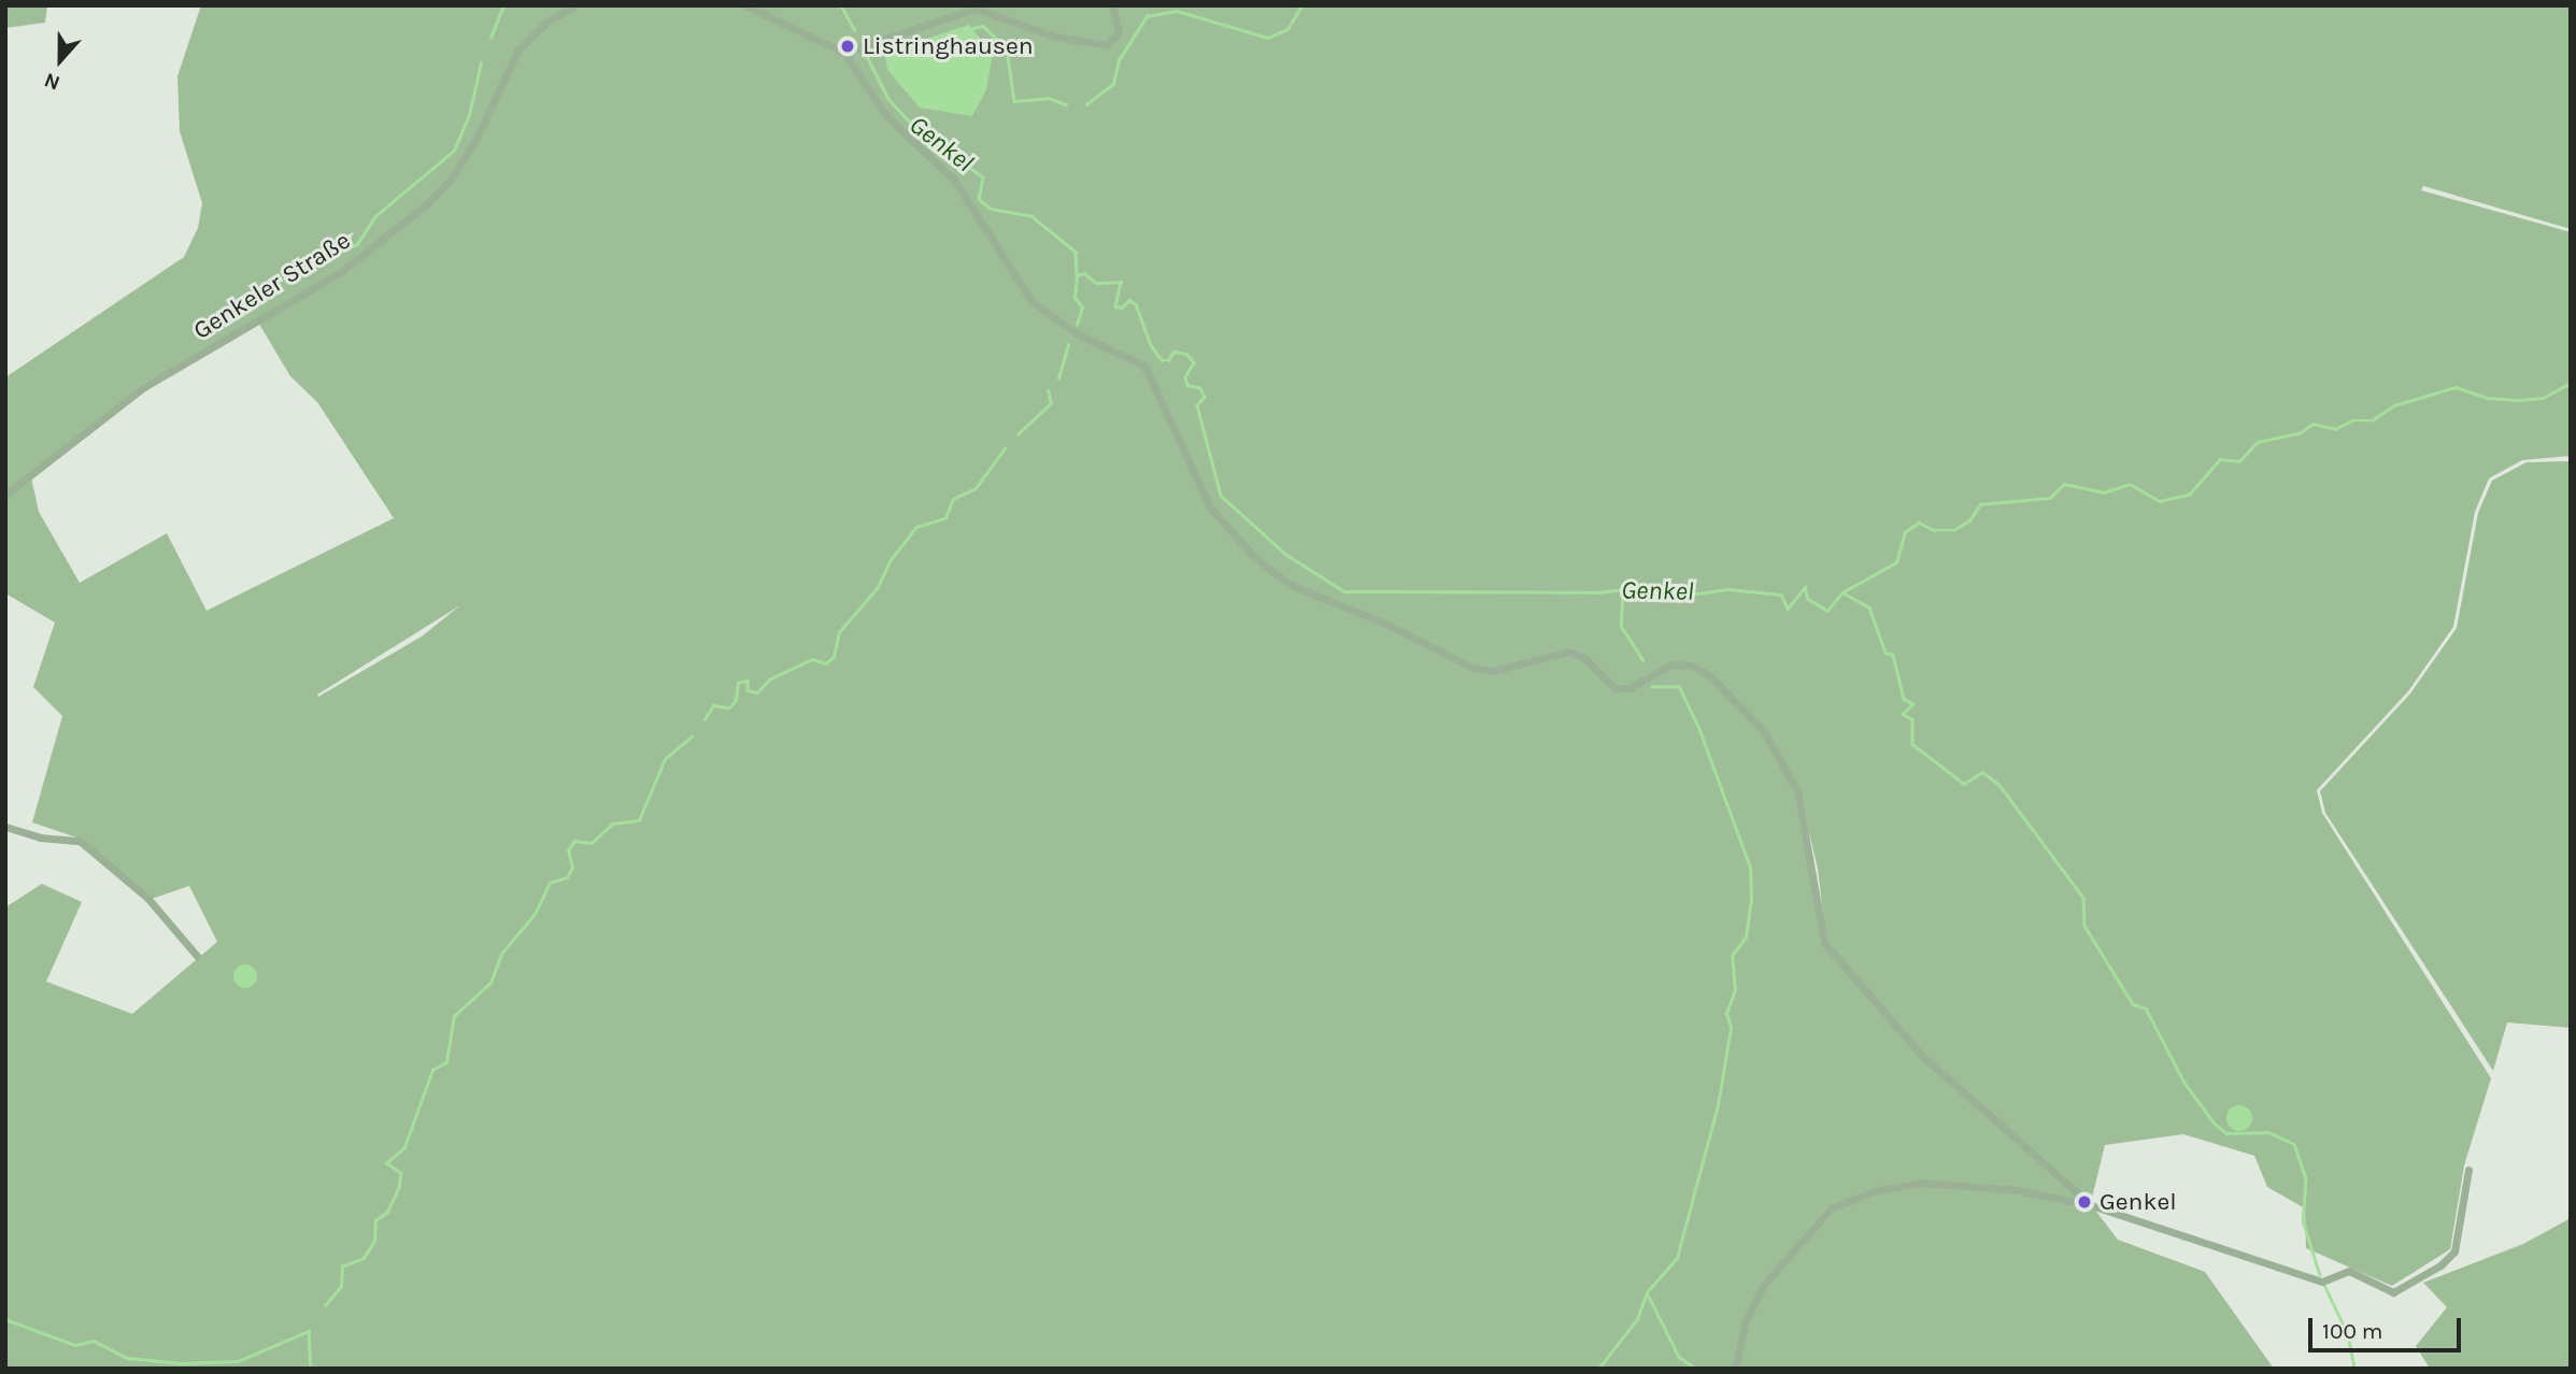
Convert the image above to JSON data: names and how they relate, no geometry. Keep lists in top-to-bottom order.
{
  "streets": {
    "street": ["Genkeler Straße"]
  },
  "water": ["Genkel"],
  "places": ["Listringhausen", "Genkel"],
  "scale_bar": "100 m",
  "north": "bottom"
}
